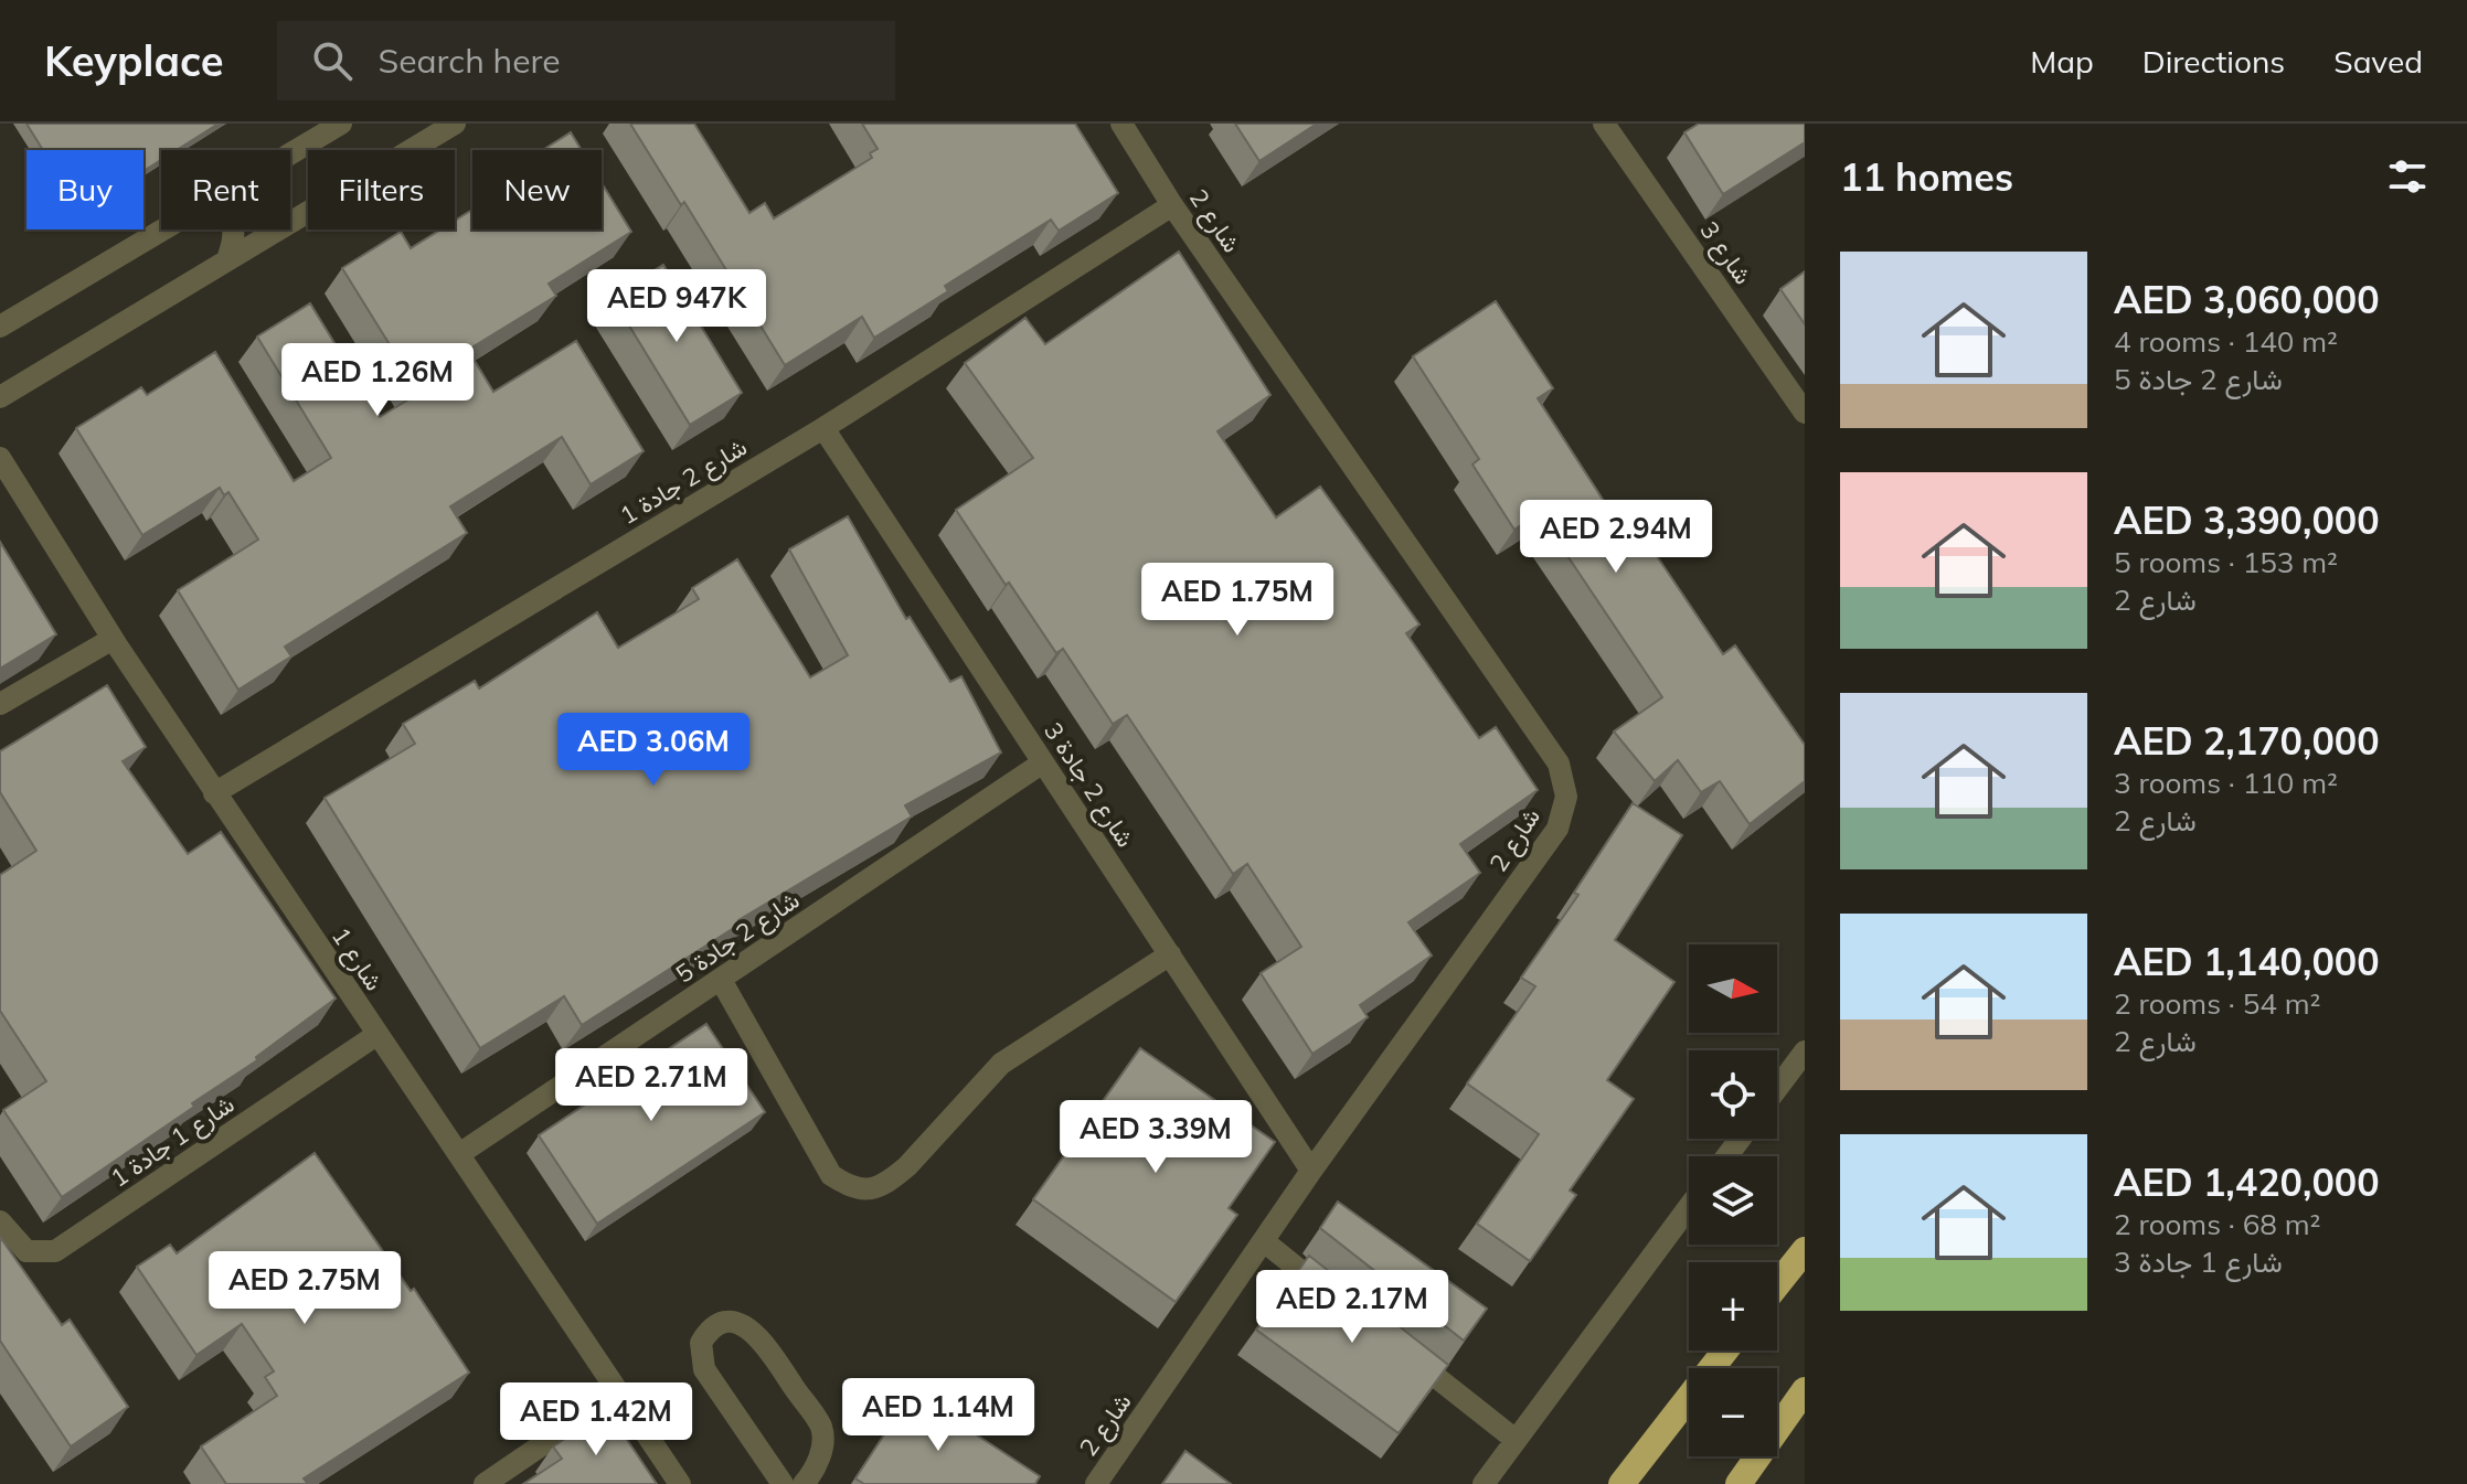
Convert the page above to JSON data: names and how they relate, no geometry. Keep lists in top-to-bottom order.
{
  "streets": {
    "street": [
      "شارع 2",
      "شارع 3",
      "شارع 2 جادة 1",
      "شارع 2 جادة 3",
      "شارع 2 جادة 5",
      "شارع 1",
      "شارع 1 جادة 1"
    ]
  },
  "crossings": [
    ["شارع 2", "شارع 2 جادة 1"],
    ["شارع 2", "شارع 2 جادة 3"],
    ["شارع 2 جادة 1", "شارع 2 جادة 3"],
    ["شارع 2 جادة 1", "شارع 1"],
    ["شارع 2 جادة 3", "شارع 2 جادة 5"],
    ["شارع 2 جادة 5", "شارع 1"],
    ["شارع 1", "شارع 1 جادة 1"]
  ],
  "north": "right",
  "page": {
    "header": "Keyplace",
    "search": "Search here",
    "nav": ["Map", "Directions", "Saved"],
    "heading": "11 homes",
    "chip": [
      "Buy",
      "Rent",
      "Filters",
      "New"
    ],
    "list": [
      {
        "name": "AED 3,060,000",
        "note": "4 rooms · 140 m² · شارع 2 جادة 5"
      },
      {
        "name": "AED 3,390,000",
        "note": "5 rooms · 153 m² · شارع 2"
      },
      {
        "name": "AED 2,170,000",
        "note": "3 rooms · 110 m² · شارع 2"
      },
      {
        "name": "AED 1,140,000",
        "note": "2 rooms · 54 m² · شارع 2"
      },
      {
        "name": "AED 1,420,000",
        "note": "2 rooms · 68 m² · شارع 1 جادة 3"
      }
    ],
    "price": [
      "AED 947K",
      "AED 1.26M",
      "AED 2.94M",
      "AED 1.75M",
      "AED 3.06M",
      "AED 2.71M",
      "AED 3.39M",
      "AED 2.75M",
      "AED 2.17M",
      "AED 1.14M",
      "AED 1.42M"
    ],
    "map_buttons": ["+", "−"]
  }
}
